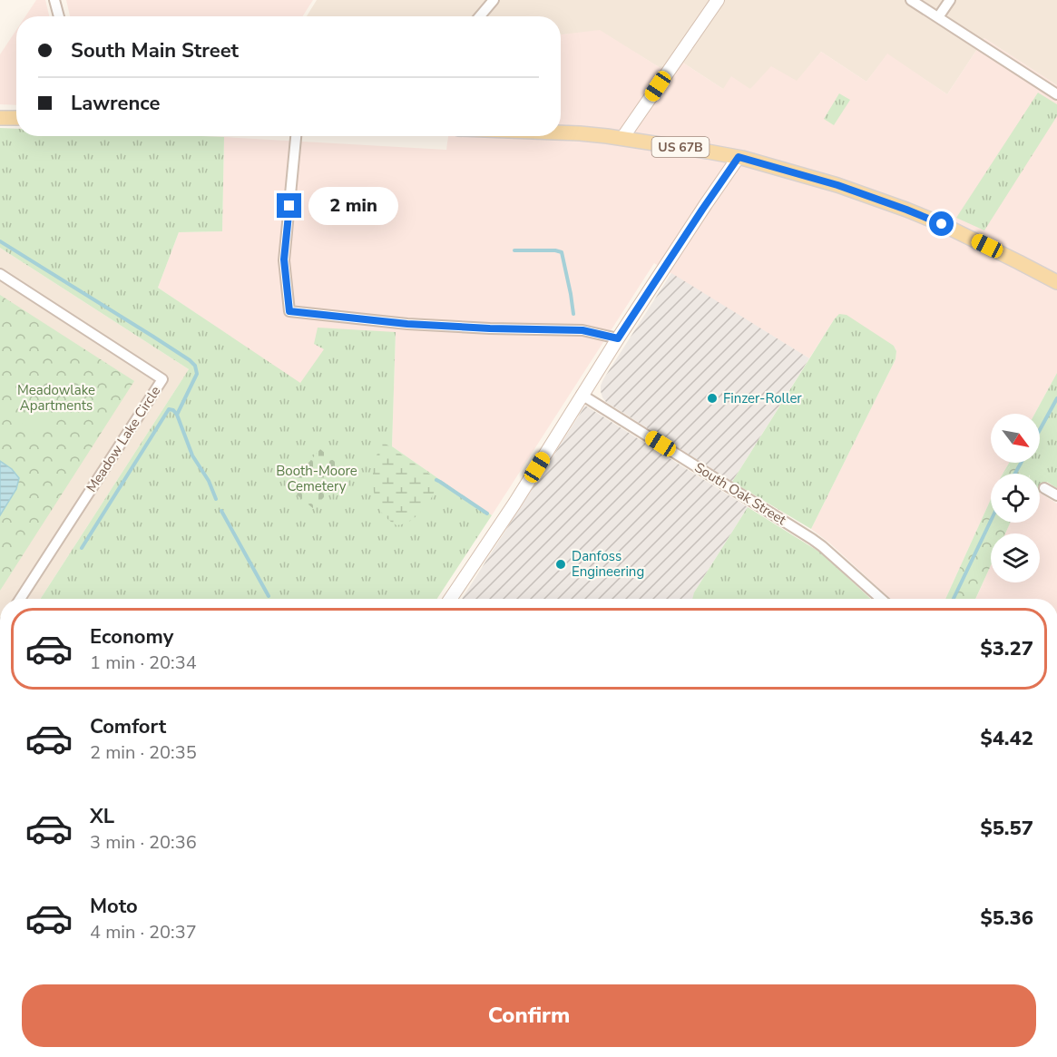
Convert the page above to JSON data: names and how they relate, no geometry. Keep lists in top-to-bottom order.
{
  "streets": {
    "main road": ["US 67B"],
    "street": ["Meadow Lake Circle", "South Oak Street"]
  },
  "parks": ["Meadowlake Apartments", "Booth-Moore Cemetery"],
  "places": ["Finzer-Roller", "Danfoss Engineering"],
  "north": "bottom right",
  "page": {
    "banner": ["South Main Street", "Lawrence"],
    "bubble": "2 min",
    "list": [
      {
        "name": "Economy",
        "note": "1 min · 20:34",
        "value": "$3.27"
      },
      {
        "name": "Comfort",
        "note": "2 min · 20:35",
        "value": "$4.42"
      },
      {
        "name": "XL",
        "note": "3 min · 20:36",
        "value": "$5.57"
      },
      {
        "name": "Moto",
        "note": "4 min · 20:37",
        "value": "$5.36"
      }
    ],
    "buttons": "Confirm"
  }
}
